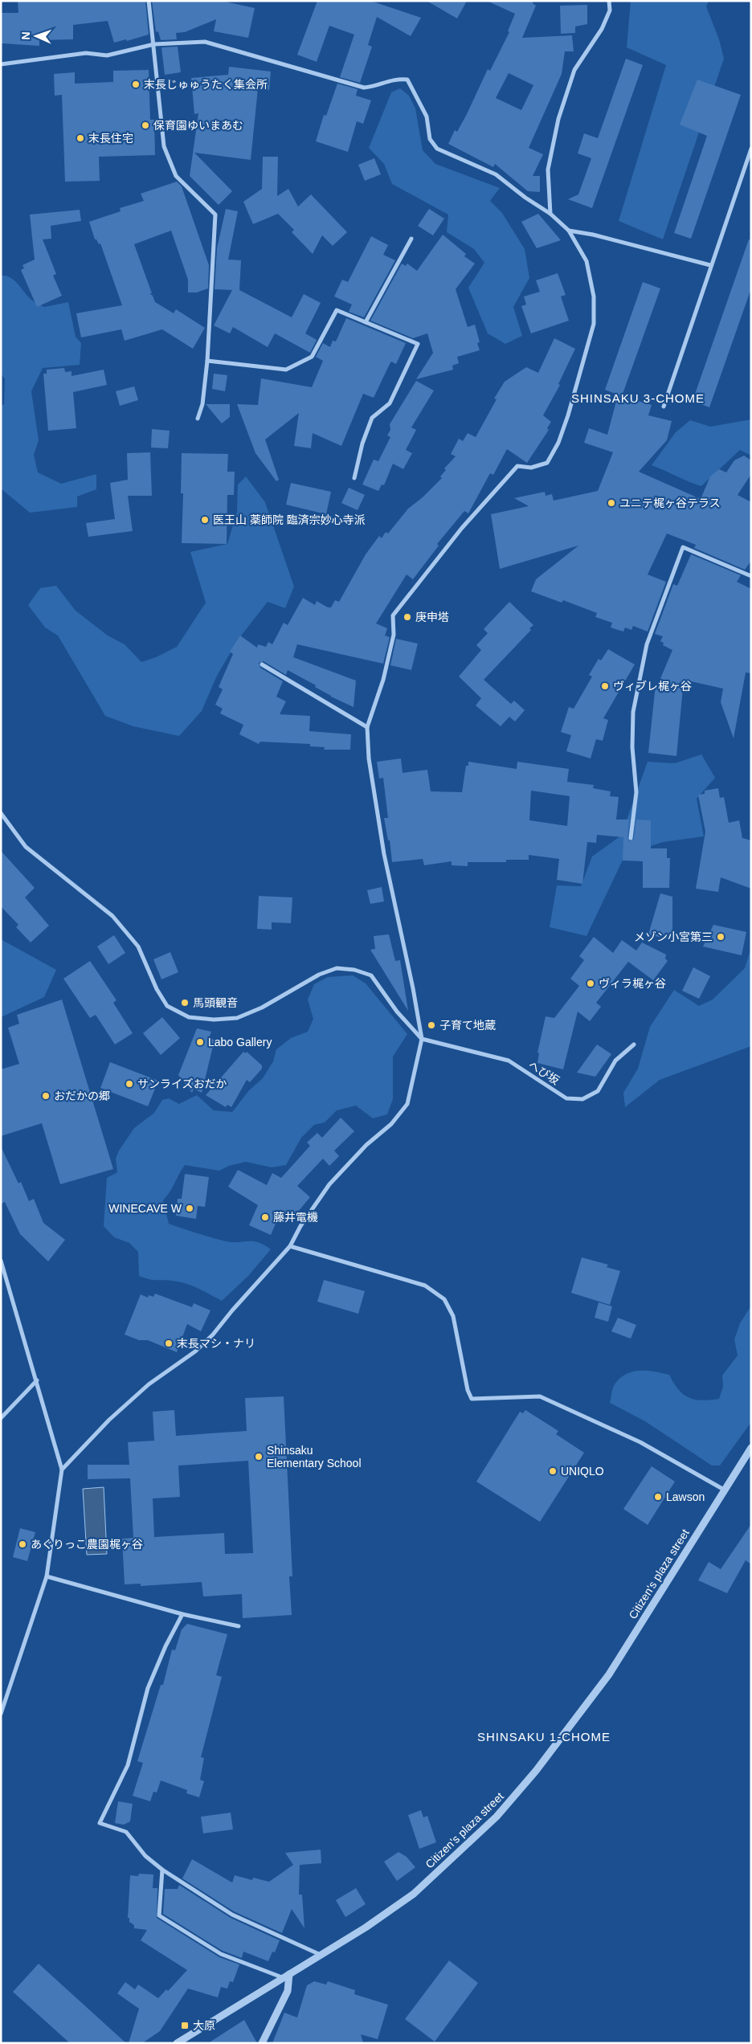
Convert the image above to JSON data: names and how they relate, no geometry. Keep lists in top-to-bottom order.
{
  "streets": {
    "street": ["へび坂", "Citizen's plaza street"]
  },
  "districts": ["SHINSAKU 3-CHOME", "SHINSAKU 1-CHOME"],
  "places": {
    "other": [
      "末長じゅゅうたく集会所",
      "保育園ゆいまあむ",
      "末長住宅",
      "ユニテ梶ヶ谷テラス",
      "医王山 薬師院 臨済宗妙心寺派",
      "庚申塔",
      "ヴィブレ梶ヶ谷",
      "メゾン小宮第三",
      "ヴィラ梶ヶ谷",
      "馬頭観音",
      "子育て地蔵",
      "Labo Gallery",
      "サンライズおだか",
      "おだかの郷",
      "WINECAVE W",
      "藤井電機",
      "末長マシ・ナリ",
      "Shinsaku Elementary School",
      "UNIQLO",
      "Lawson",
      "あぐりっこ農園梶ヶ谷"
    ],
    "transit": ["大原"]
  },
  "north": "left"
}
